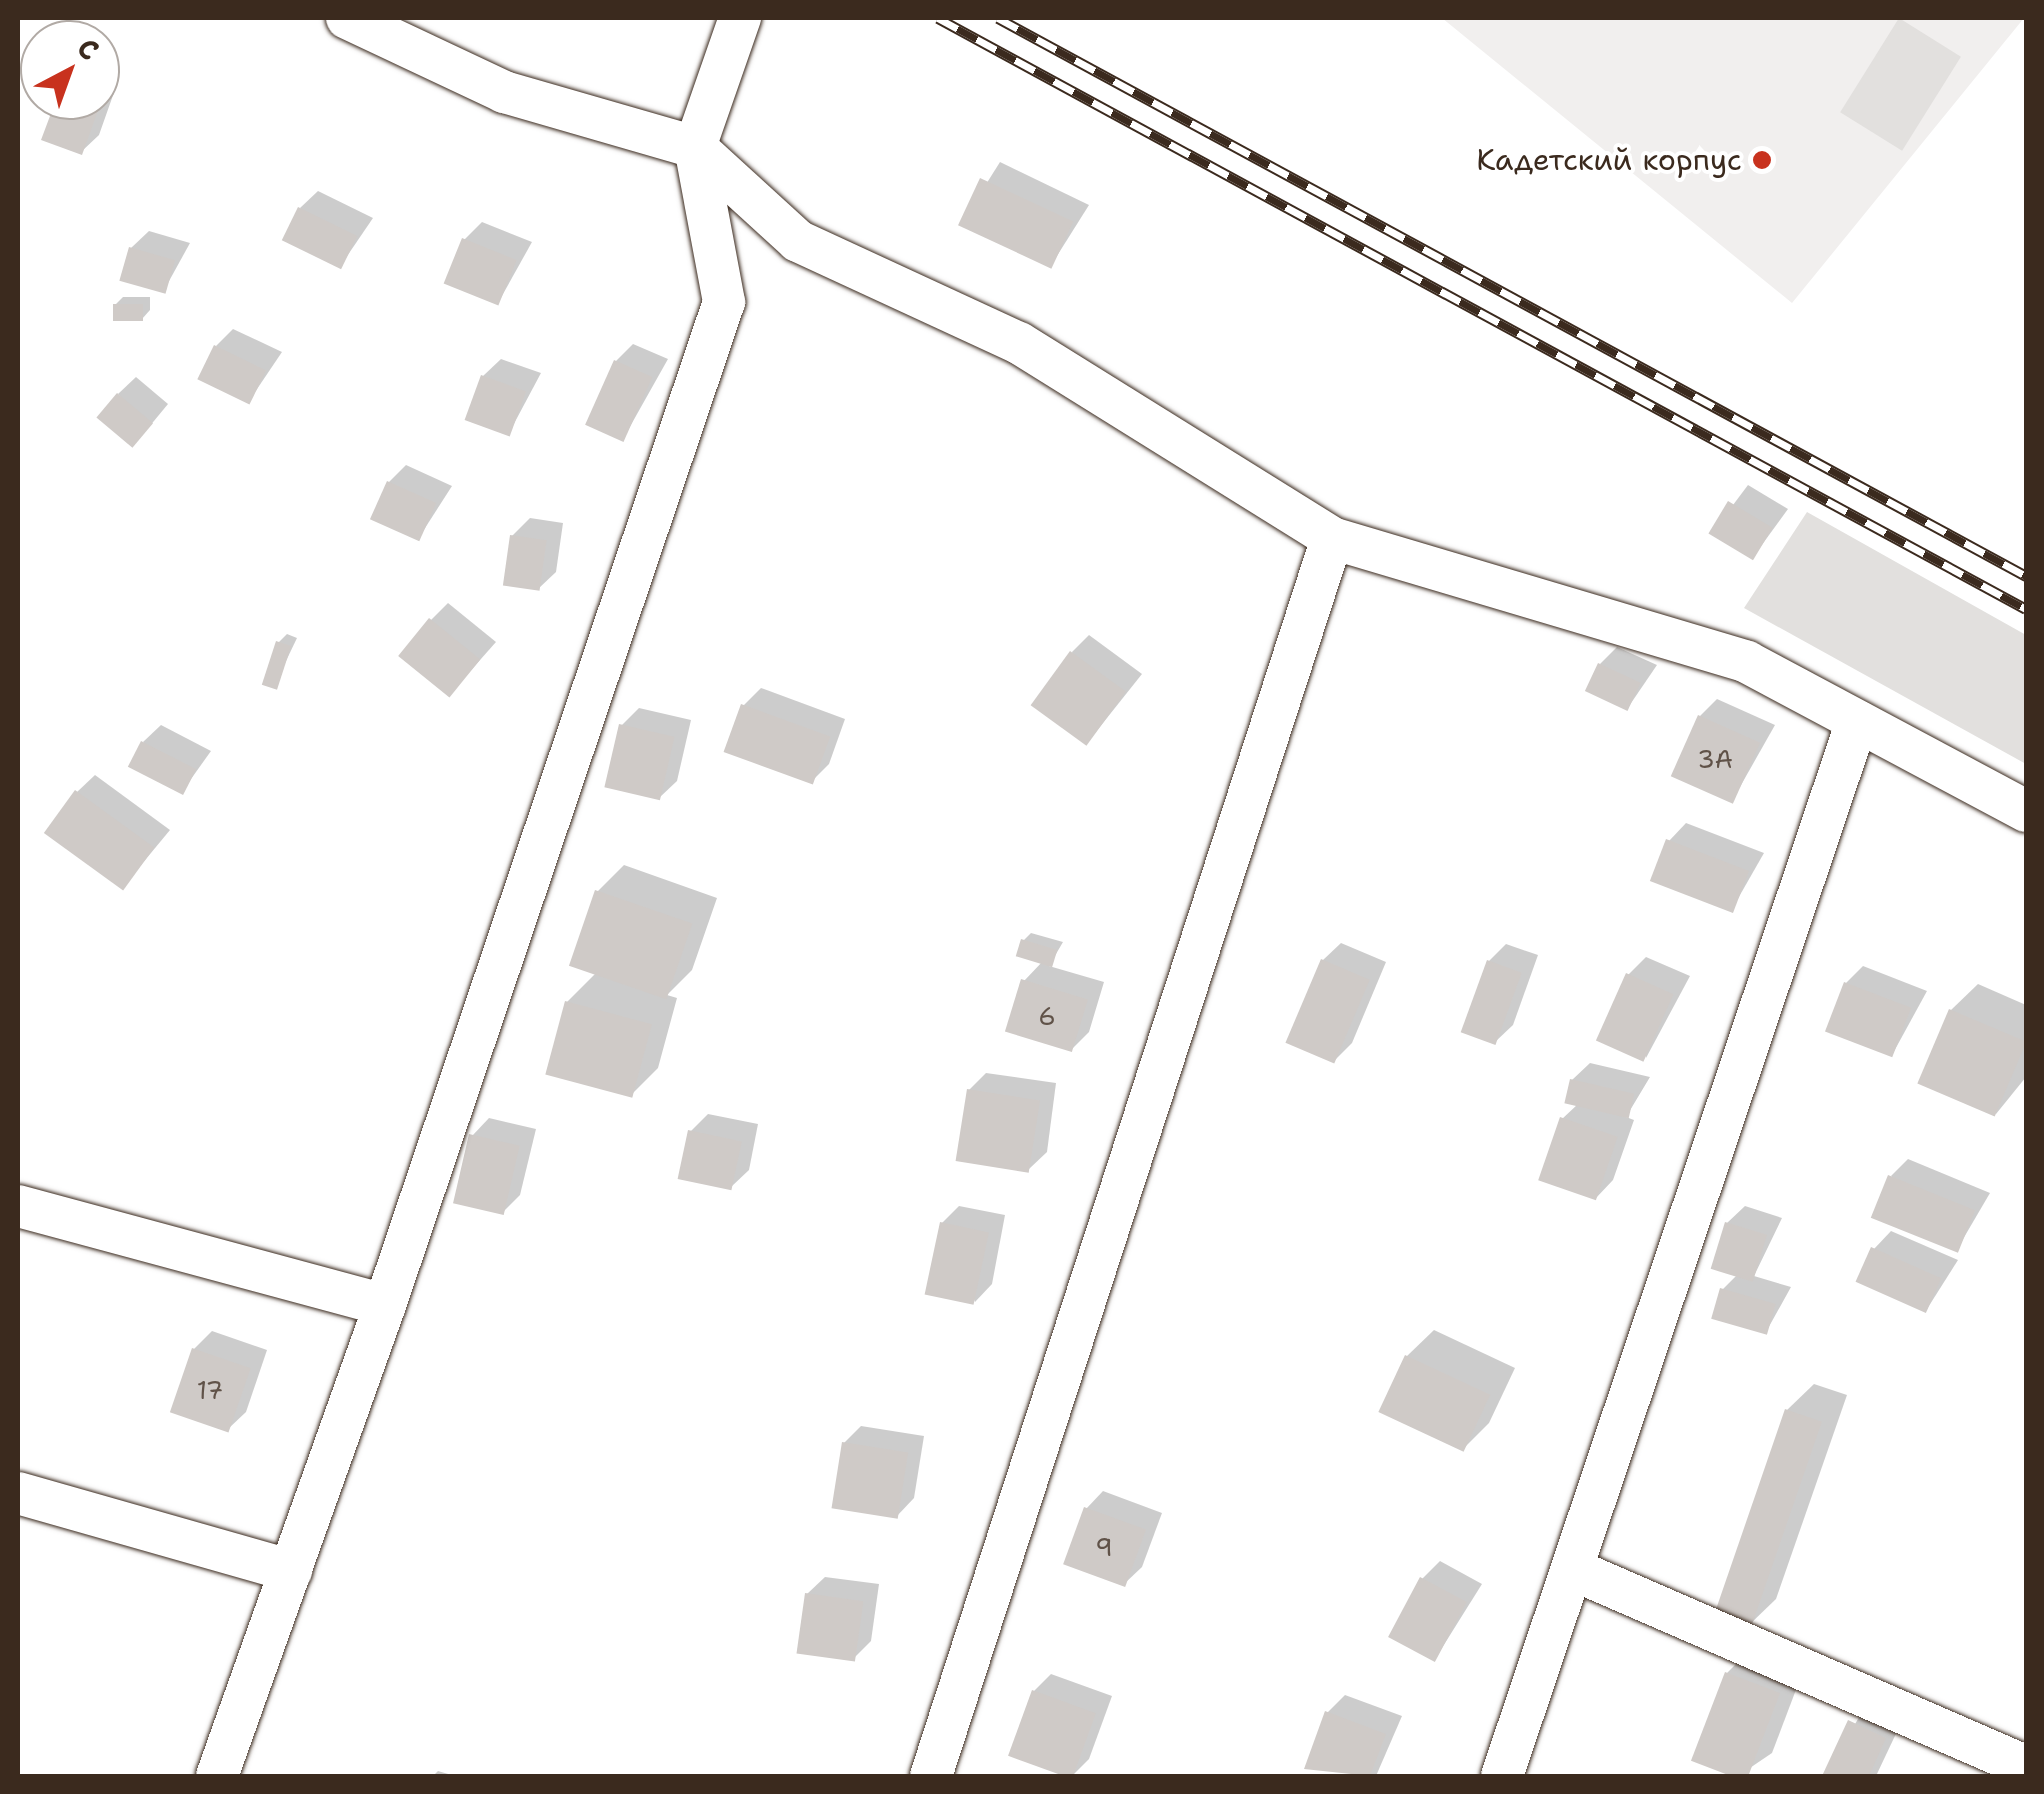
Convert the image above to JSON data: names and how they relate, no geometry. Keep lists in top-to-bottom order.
{
  "places": ["Кадетский корпус"],
  "house_numbers": [
    "3А",
    "6",
    "17",
    "9"
  ],
  "north": "top right"
}
